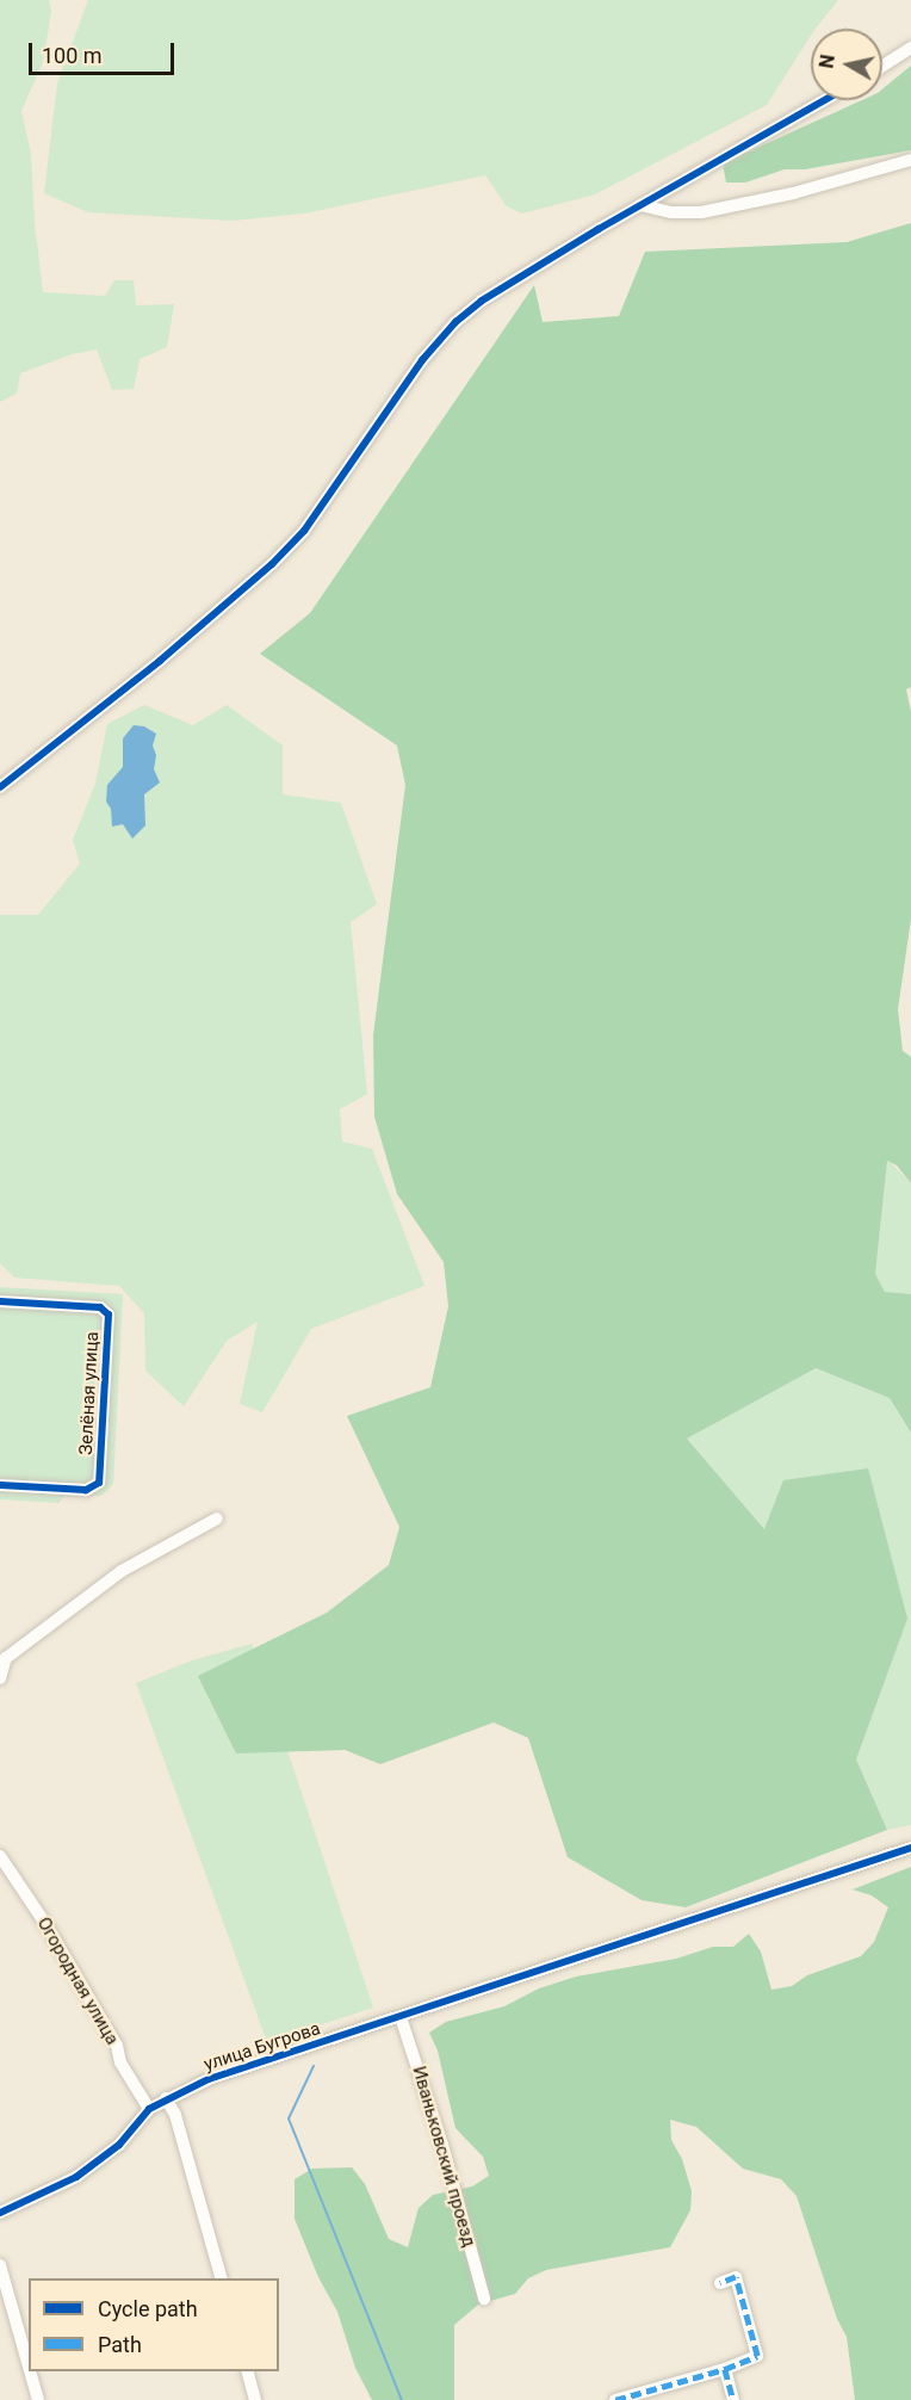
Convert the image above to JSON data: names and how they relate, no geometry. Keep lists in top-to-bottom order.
{
  "streets": {
    "street": [
      "Зелёная улица",
      "Огородная улица",
      "улица Бугрова",
      "Иваньковский проезд"
    ]
  },
  "crossings": [
    ["Огородная улица", "улица Бугрова"],
    ["улица Бугрова", "Иваньковский проезд"]
  ],
  "legend": ["Cycle path", "Path"],
  "scale_bar": "100 m",
  "north": "left"
}
